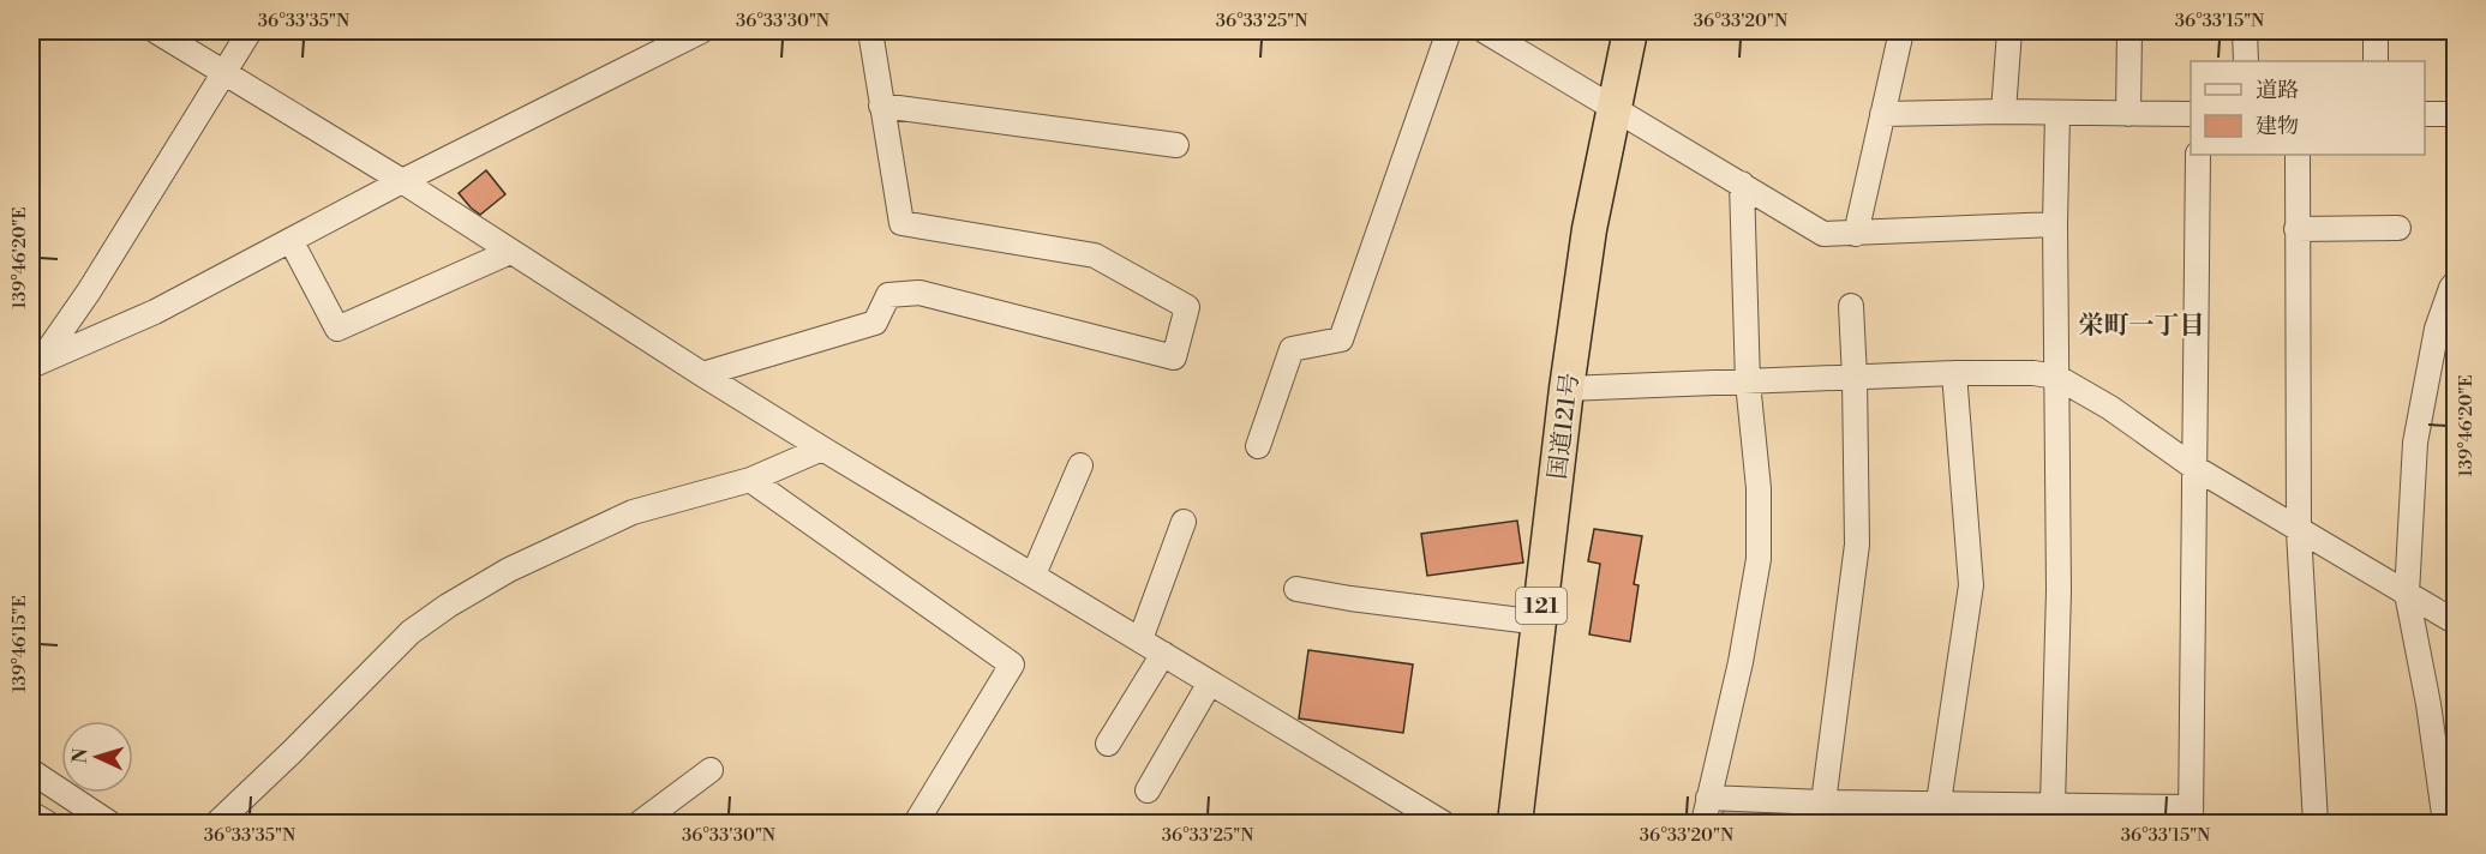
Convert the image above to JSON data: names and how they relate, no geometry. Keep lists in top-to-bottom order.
{
  "streets": {
    "highway": ["国道121号", "121"]
  },
  "districts": ["栄町一丁目"],
  "legend": ["道路", "建物"],
  "north": "left",
  "coordinates": [
    "36°33'35\"N",
    "36°33'30\"N",
    "36°33'25\"N",
    "36°33'20\"N",
    "36°33'15\"N",
    "139°46'20\"E",
    "139°46'15\"E"
  ]
}
